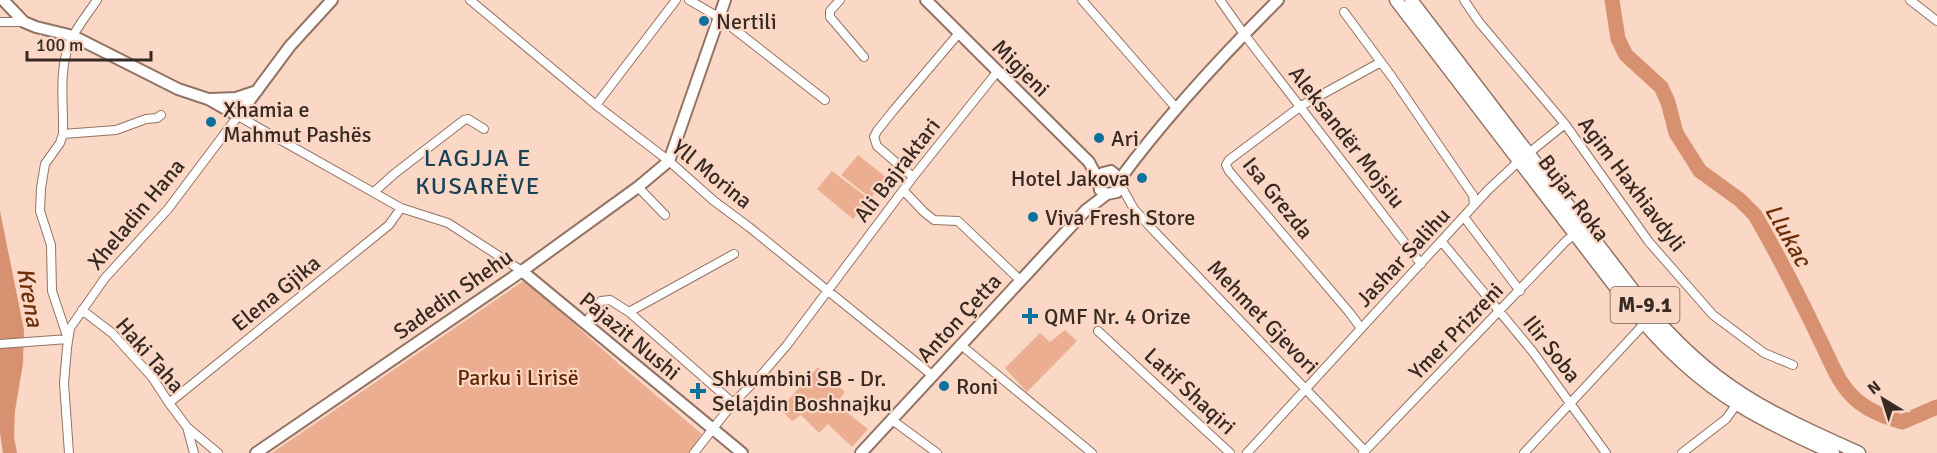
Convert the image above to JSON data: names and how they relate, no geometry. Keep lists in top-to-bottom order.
{
  "streets": {
    "main road": ["Bujar Roka", "M-9.1"],
    "street": [
      "Migjeni",
      "Aleksandër Mojsiu",
      "Ali Bajraktari",
      "Yll Morina",
      "Agim Haxhiavdyli",
      "Isa Grezda",
      "Xheladin Hana",
      "Jashar Salihu",
      "Elena Gjika",
      "Sadedin Shehu",
      "Mehmet Gjevori",
      "Anton Çetta",
      "Ymer Prizreni",
      "Pajazit Nushi",
      "Ilir Soba",
      "Haki Taha",
      "Latif Shaqiri"
    ]
  },
  "crossings": [
    ["Migjeni", "Ali Bajraktari"],
    ["Migjeni", "Mehmet Gjevori"],
    ["Migjeni", "Anton Çetta"],
    ["Aleksandër Mojsiu", "Isa Grezda"],
    ["Aleksandër Mojsiu", "Jashar Salihu"],
    ["Aleksandër Mojsiu", "Anton Çetta"],
    ["Ali Bajraktari", "Yll Morina"],
    ["Ali Bajraktari", "Pajazit Nushi"],
    ["Yll Morina", "Sadedin Shehu"],
    ["Yll Morina", "Anton Çetta"],
    ["Agim Haxhiavdyli", "Bujar Roka"],
    ["Isa Grezda", "Jashar Salihu"],
    ["Bujar Roka", "Jashar Salihu"],
    ["Bujar Roka", "M-9.1"],
    ["Bujar Roka", "Ymer Prizreni"],
    ["Xheladin Hana", "Haki Taha"],
    ["Jashar Salihu", "Mehmet Gjevori"],
    ["Jashar Salihu", "Ilir Soba"],
    ["Elena Gjika", "Haki Taha"],
    ["Sadedin Shehu", "Pajazit Nushi"],
    ["Mehmet Gjevori", "Anton Çetta"],
    ["Mehmet Gjevori", "Ymer Prizreni"],
    ["Ymer Prizreni", "Ilir Soba"]
  ],
  "districts": ["LAGJJA E KUSARËVE"],
  "water": ["Llukac", "Krena"],
  "parks": ["Parku i Lirisë"],
  "places": {
    "other": [
      "Nertili",
      "Xhamia e Mahmut Pashës",
      "Ari",
      "Hotel Jakova",
      "Viva Fresh Store",
      "Roni"
    ],
    "health": ["QMF Nr. 4 Orize", "Shkumbini SB - Dr. Selajdin Boshnajku"]
  },
  "scale_bar": "100 m",
  "north": "top left"
}
